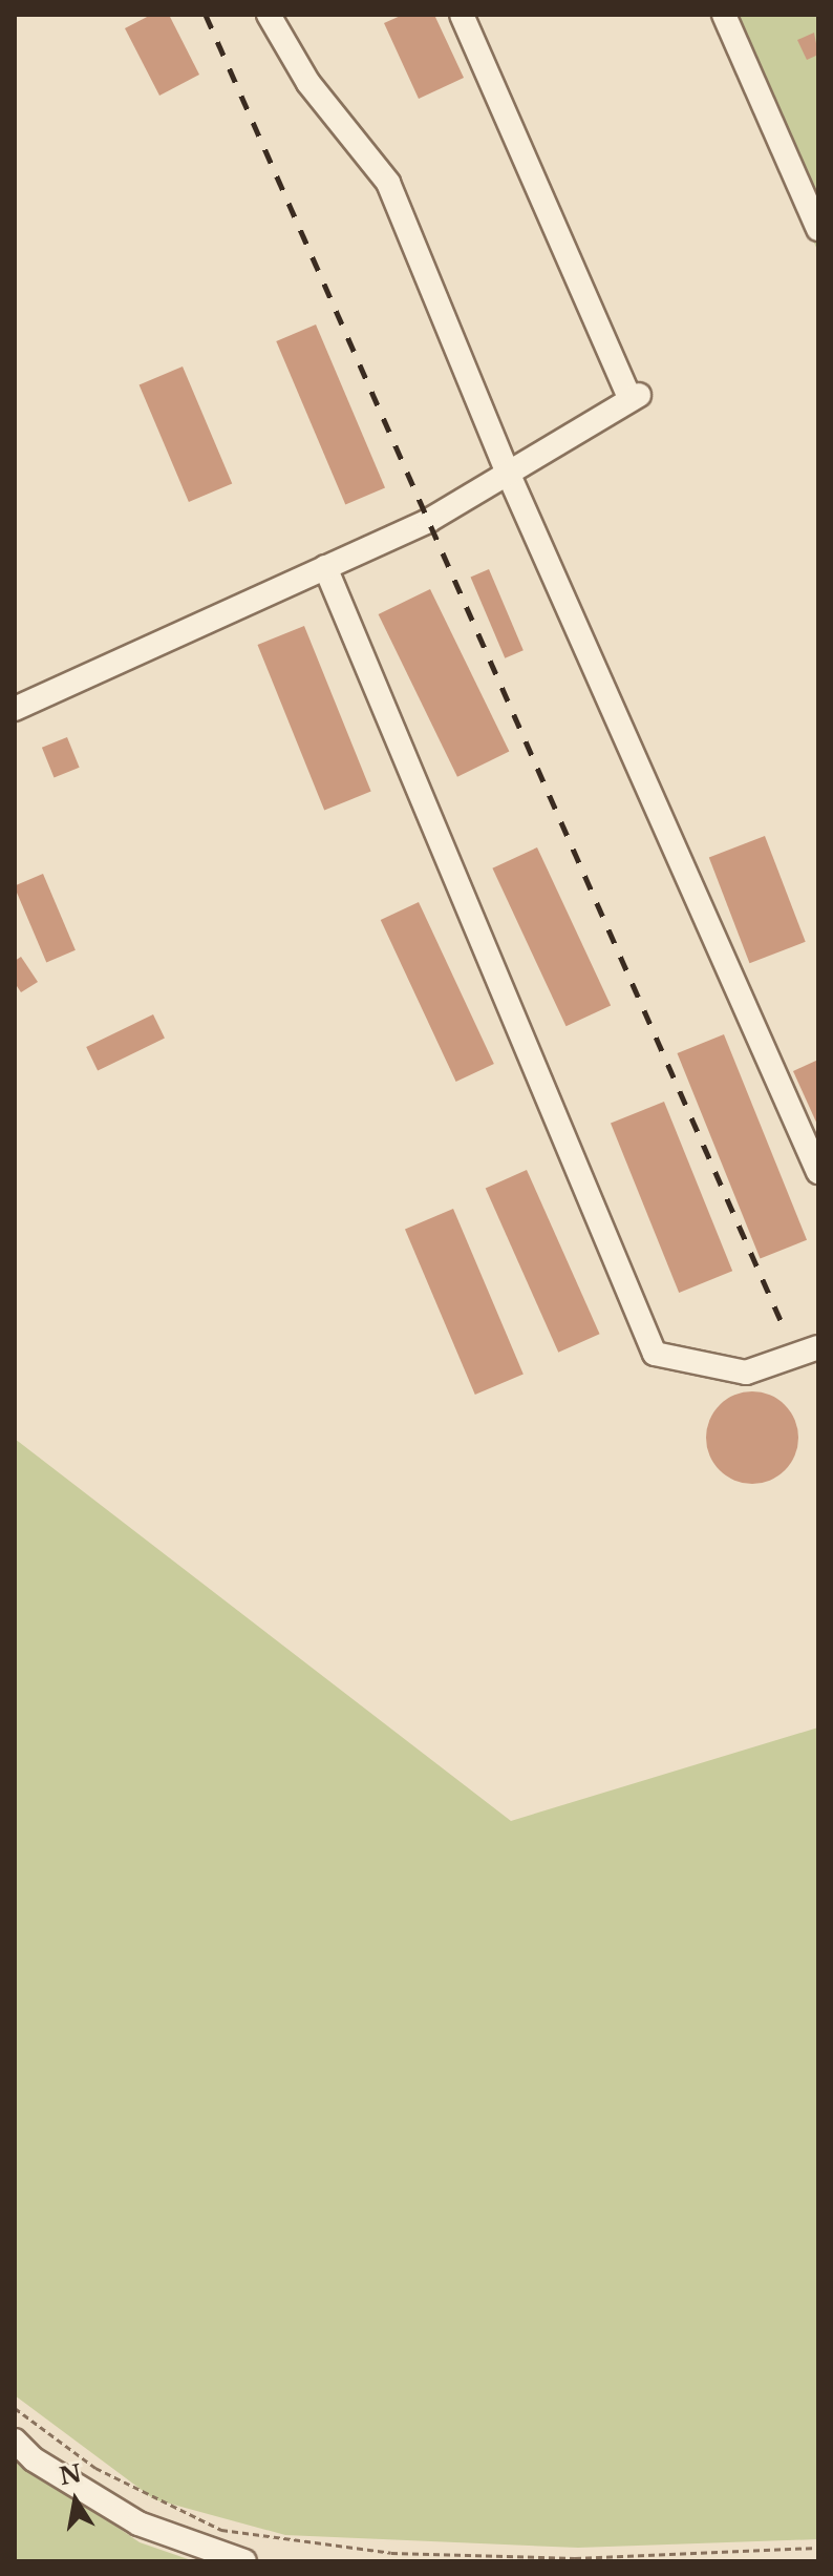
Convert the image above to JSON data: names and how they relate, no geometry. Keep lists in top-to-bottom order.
{
  "north": "top"
}
